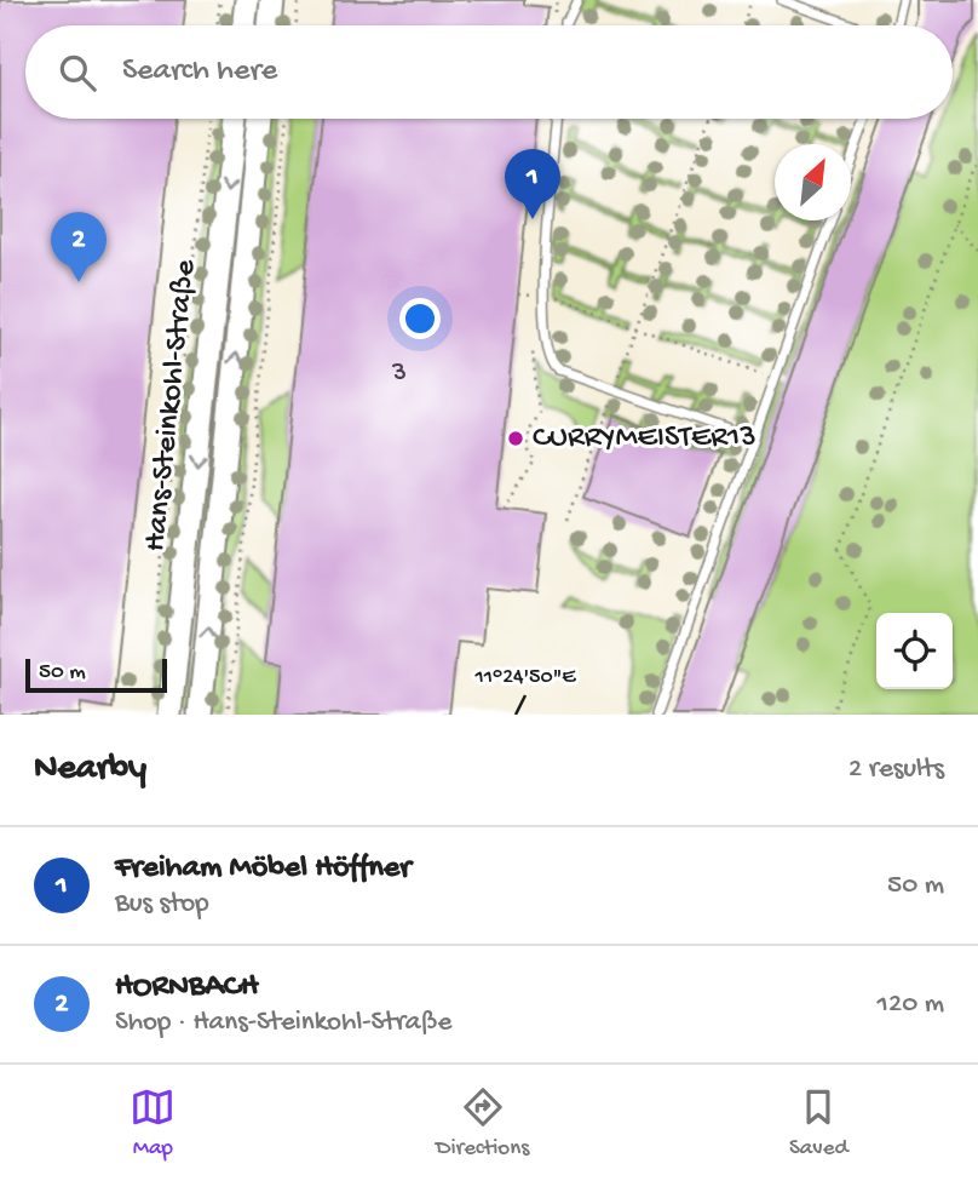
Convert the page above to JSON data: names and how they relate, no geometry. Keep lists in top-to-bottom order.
{
  "streets": {
    "main road": ["Hans-Steinkohl-Straße"]
  },
  "places": ["CURRYMEISTER13"],
  "house_numbers": ["3"],
  "scale_bar": "50 m",
  "north": "top right",
  "page": {
    "search": "Search here",
    "pins": ["1", "2"],
    "scale": "50 m",
    "heading": ["Nearby", "2 results"],
    "list": [
      {
        "mark": "1",
        "name": "Freiham Möbel Höffner",
        "note": "Bus stop",
        "value": "50 m"
      },
      {
        "mark": "2",
        "name": "HORNBACH",
        "note": "Shop · Hans-Steinkohl-Straße",
        "value": "120 m"
      }
    ],
    "nav": ["Map", "Directions", "Saved"]
  },
  "coordinates": ["11°24'50\"E"]
}
